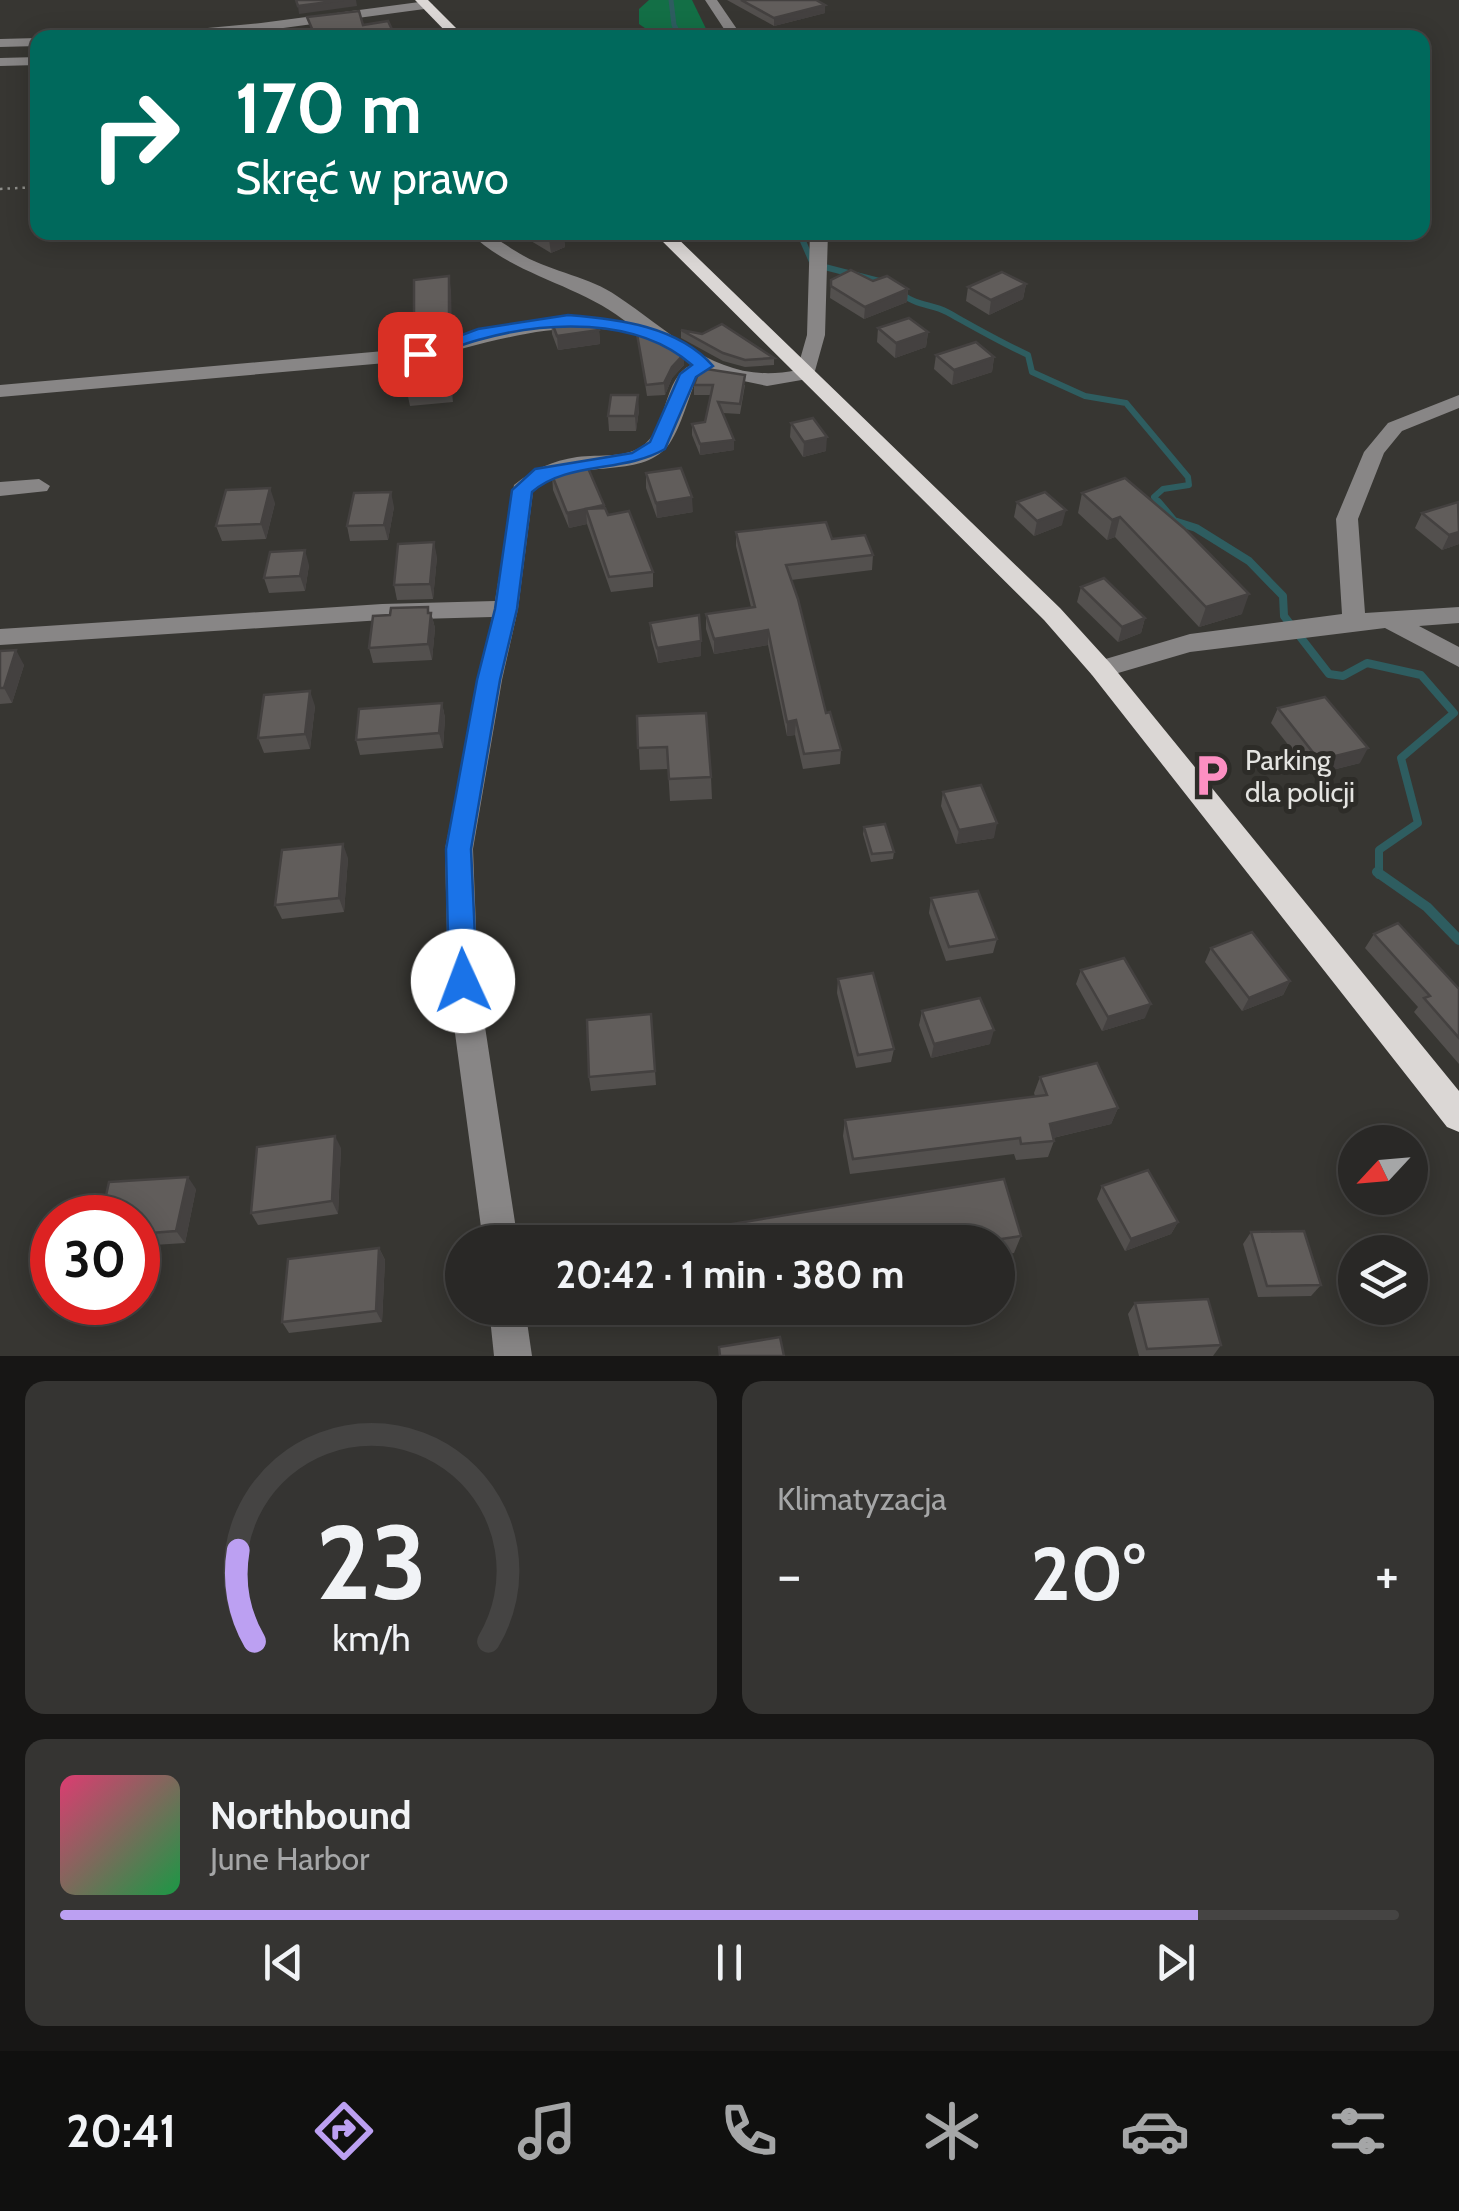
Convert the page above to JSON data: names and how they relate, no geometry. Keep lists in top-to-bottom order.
{
  "places": {
    "parking": ["Parking dla policji"]
  },
  "north": "bottom left",
  "page": {
    "turn": ["170 m", "Skręć w prawo"],
    "limit": "30",
    "trip": "20:42 · 1 min · 380 m",
    "tile": "Klimatyzacja",
    "heat": ["−", "20°", "+"],
    "song": ["Northbound", "June Harbor"],
    "tabs": "20:41",
    "gauge": ["23", "km/h"]
  }
}
